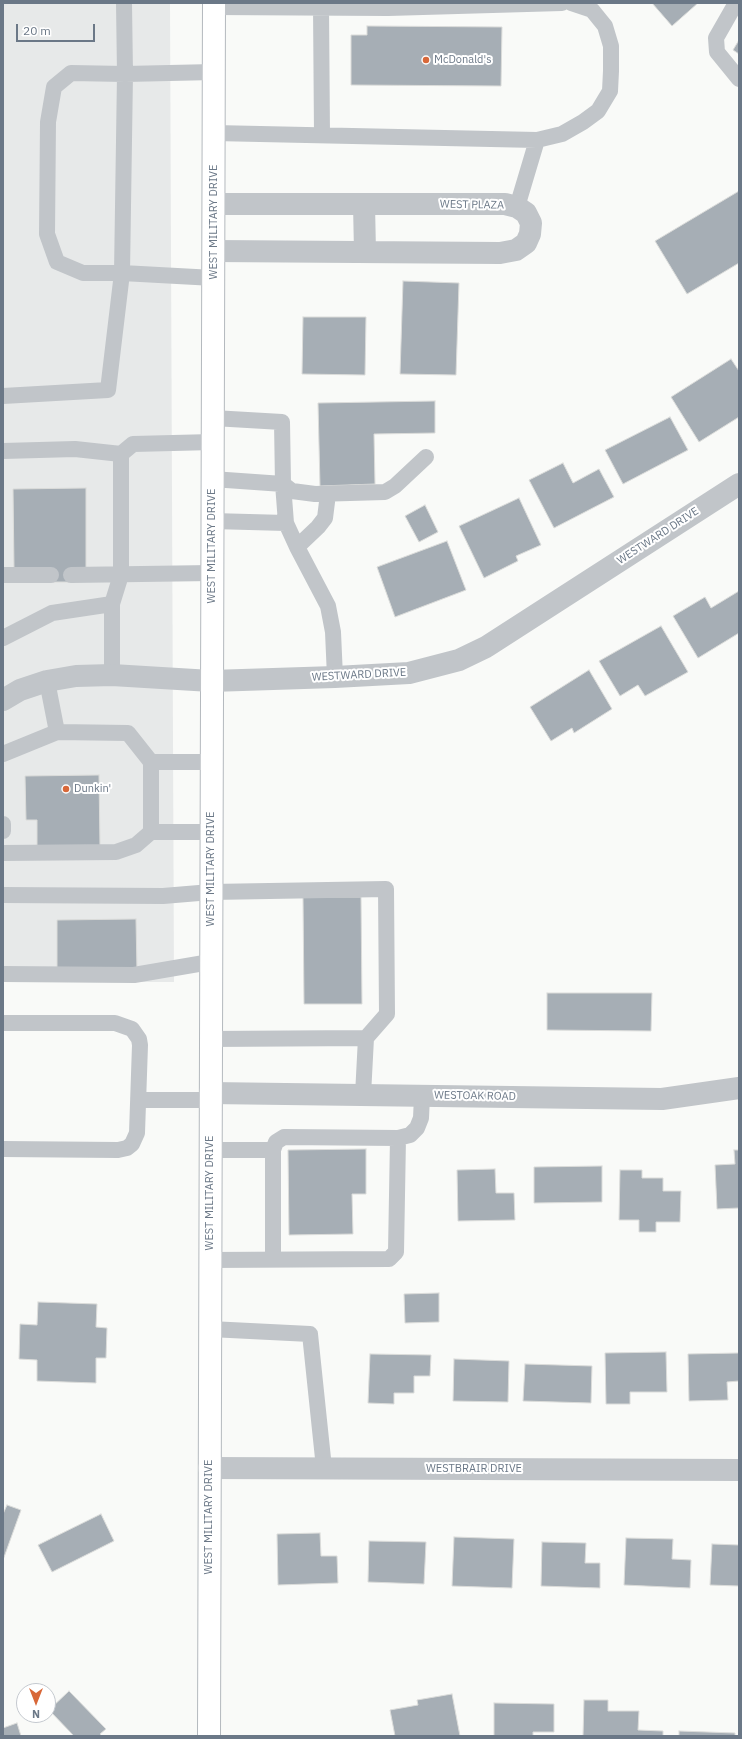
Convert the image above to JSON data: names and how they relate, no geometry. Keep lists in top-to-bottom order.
{
  "streets": {
    "main road": ["WEST MILITARY DRIVE"],
    "street": [
      "WEST PLAZA",
      "WESTWARD DRIVE",
      "WESTOAK ROAD",
      "WESTBRAIR DRIVE"
    ]
  },
  "crossings": [
    ["WEST PLAZA", "WEST MILITARY DRIVE"],
    ["WEST MILITARY DRIVE", "WESTWARD DRIVE"],
    ["WEST MILITARY DRIVE", "WESTOAK ROAD"],
    ["WEST MILITARY DRIVE", "WESTBRAIR DRIVE"]
  ],
  "places": ["McDonald's", "Dunkin'"],
  "scale_bar": "20 m",
  "north": "bottom"
}
